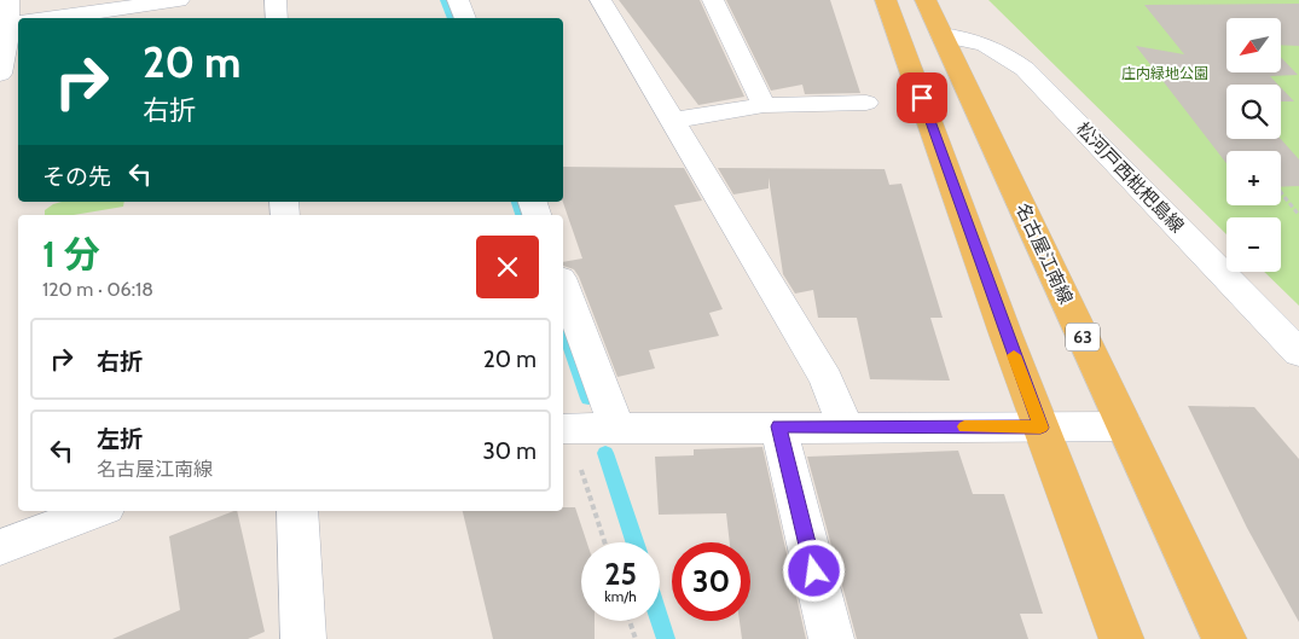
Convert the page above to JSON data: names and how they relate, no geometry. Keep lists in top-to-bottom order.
{
  "streets": {
    "main road": ["名古屋江南線", "63"],
    "street": ["松河戸西枇杷島線"]
  },
  "crossings": [
    ["松河戸西枇杷島線", "名古屋江南線"]
  ],
  "parks": ["庄内緑地公園"],
  "north": "bottom left",
  "page": {
    "map_buttons": ["+", "−"],
    "turn": ["20 m", "右折"],
    "then": "その先",
    "heading": ["1 分", "120 m · 06:18"],
    "list": [
      {
        "name": "右折",
        "value": "20 m"
      },
      {
        "name": "左折",
        "note": "名古屋江南線",
        "value": "30 m"
      }
    ],
    "speed": "25 km/h",
    "limit": "30"
  }
}
